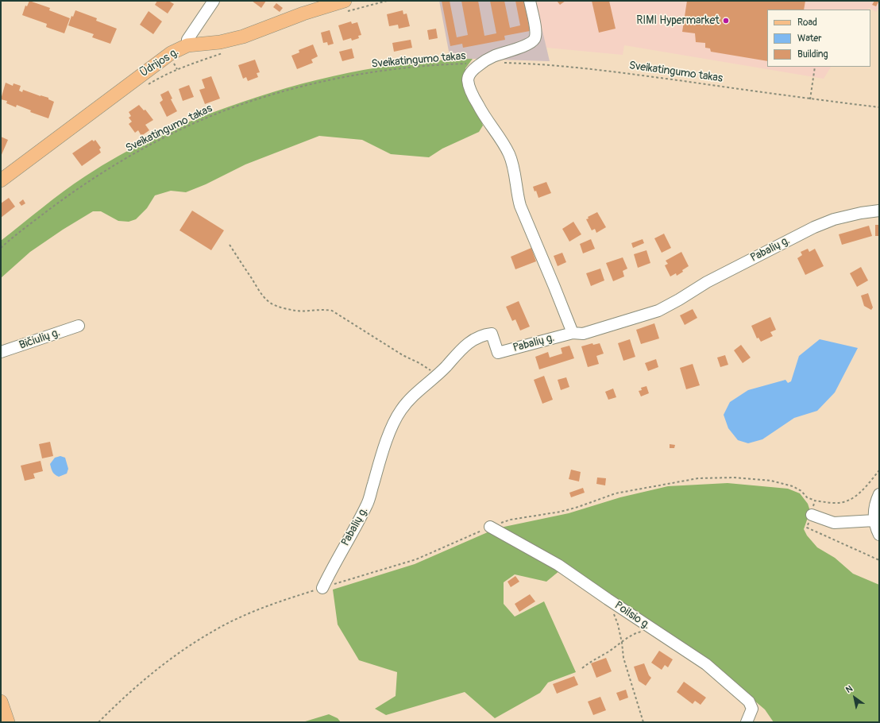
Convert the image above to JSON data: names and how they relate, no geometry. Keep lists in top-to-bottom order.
{
  "streets": {
    "main road": ["Ūdrijos g."],
    "street": ["Pabalių g.", "Bičiulių g.", "Poilsio g."],
    "path": ["Sveikatingumo takas"]
  },
  "places": ["RIMI Hypermarket"],
  "legend": ["Road", "Water", "Building"],
  "north": "top left"
}
